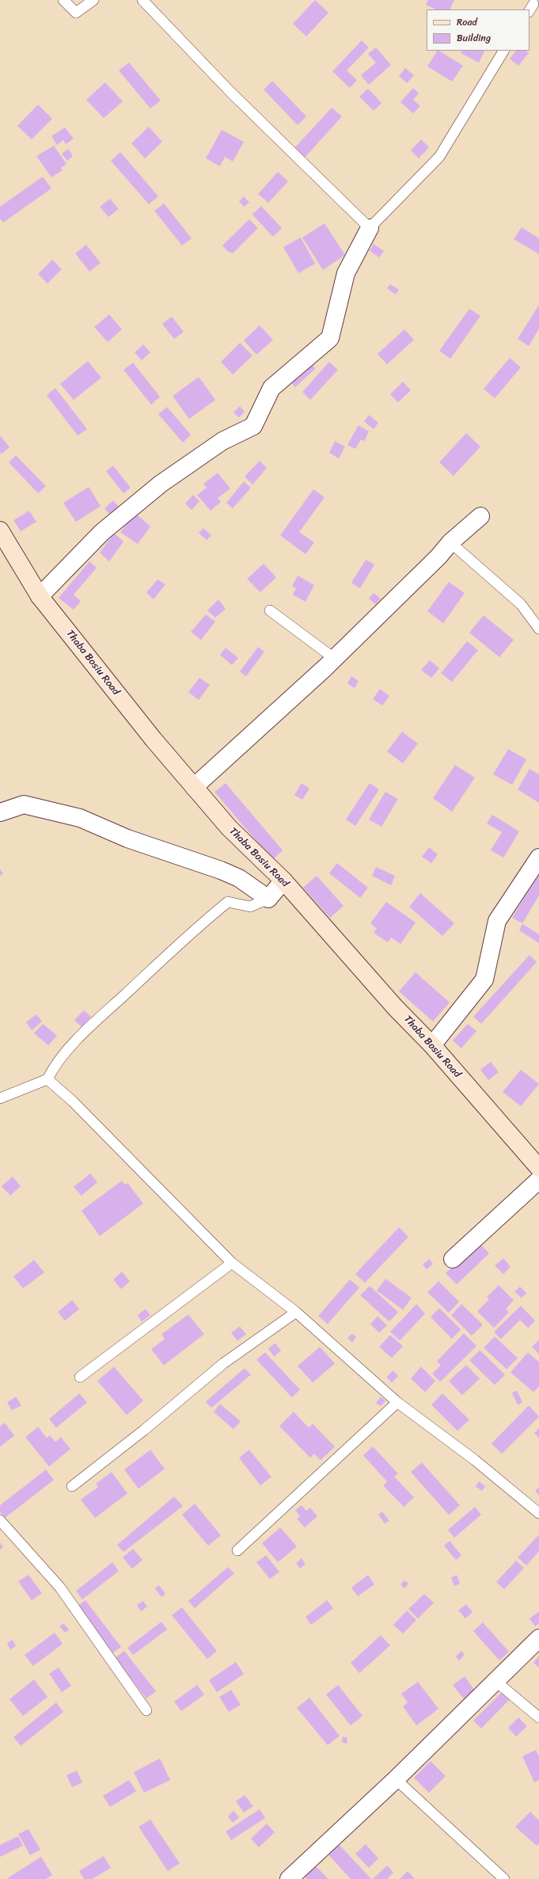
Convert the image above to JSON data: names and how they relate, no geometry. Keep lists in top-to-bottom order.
{
  "streets": {
    "street": ["Thaba Bosiu Road"]
  },
  "legend": ["Road", "Building"]
}
